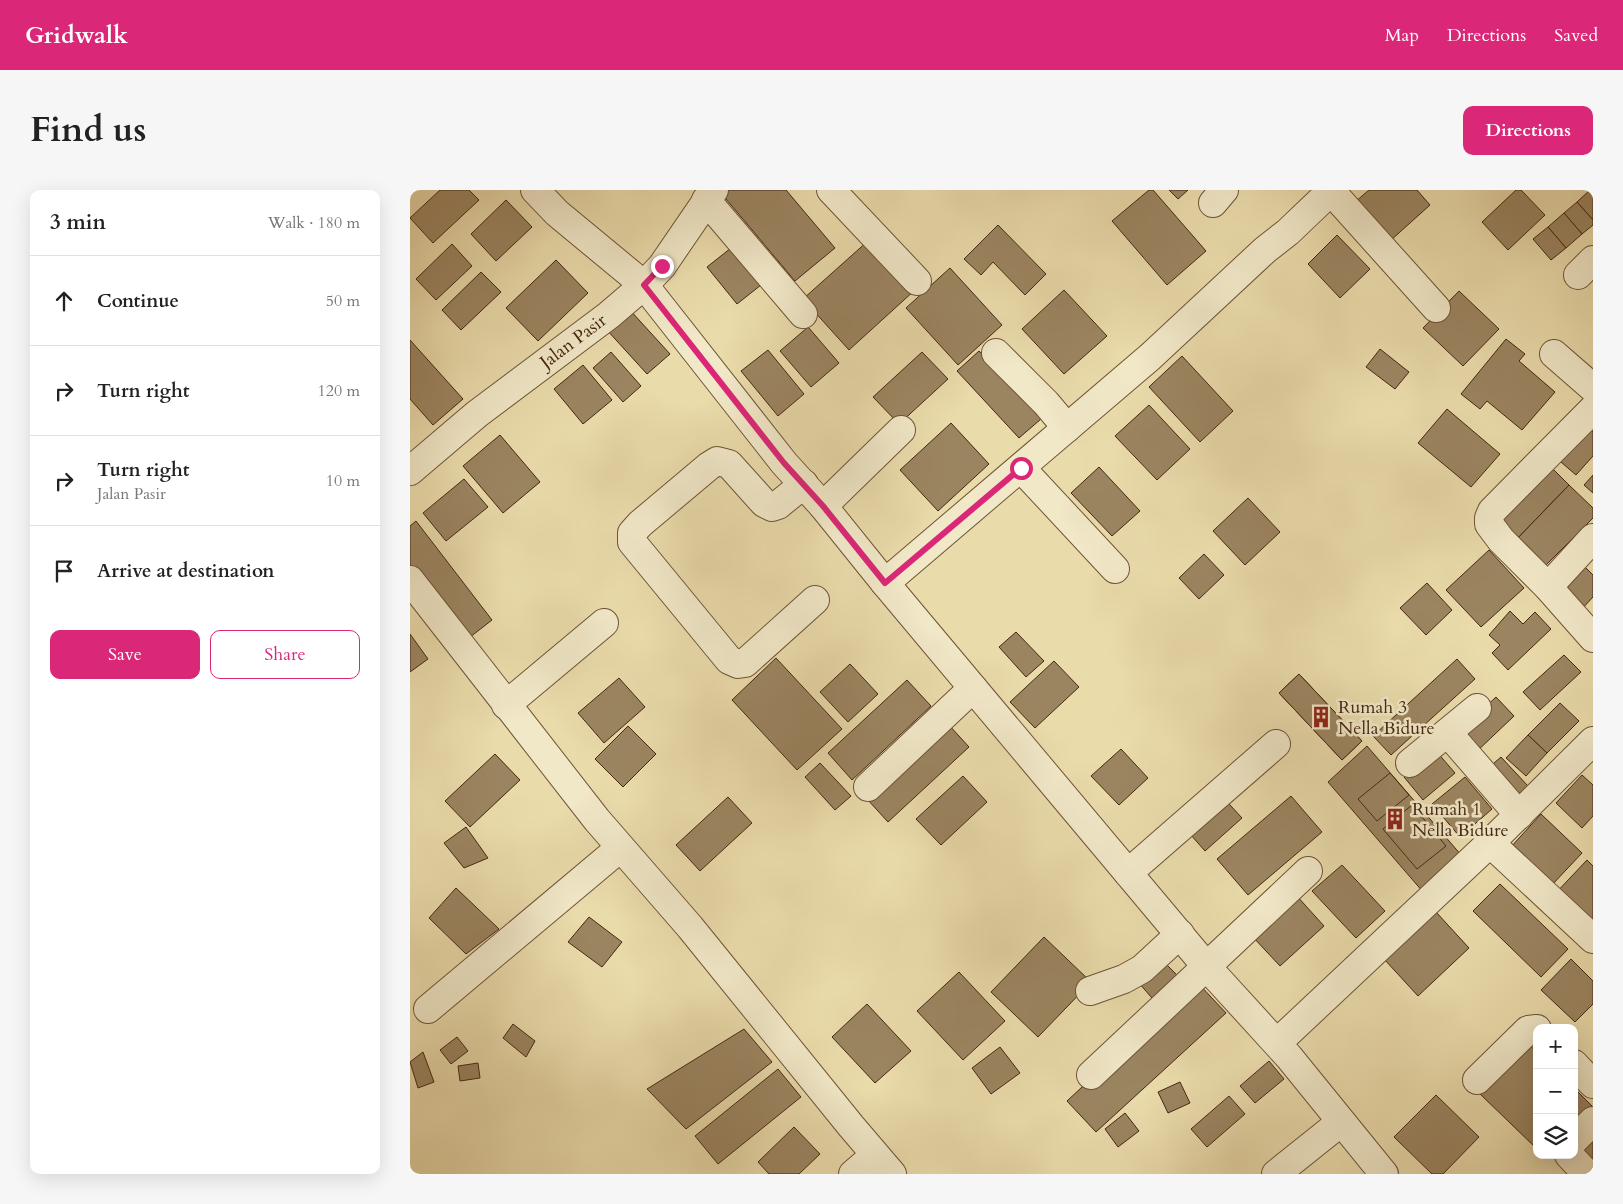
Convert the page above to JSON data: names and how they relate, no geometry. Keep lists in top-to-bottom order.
{
  "streets": {
    "street": ["Jalan Pasir"]
  },
  "places": {
    "building": ["Rumah 3 Nella Bidure", "Rumah 1 Nella Bidure"]
  },
  "page": {
    "header": "Gridwalk",
    "nav": ["Map", "Directions", "Saved"],
    "title": "Find us",
    "buttons": [
      "Directions",
      ["Save", "Share"]
    ],
    "heading": ["3 min", "Walk · 180 m"],
    "list": [
      ["Continue", "50 m"],
      ["Turn right", "120 m"],
      ["Turn right", "Jalan Pasir", "10 m"],
      "Arrive at destination"
    ],
    "map_buttons": ["+", "−"]
  }
}
